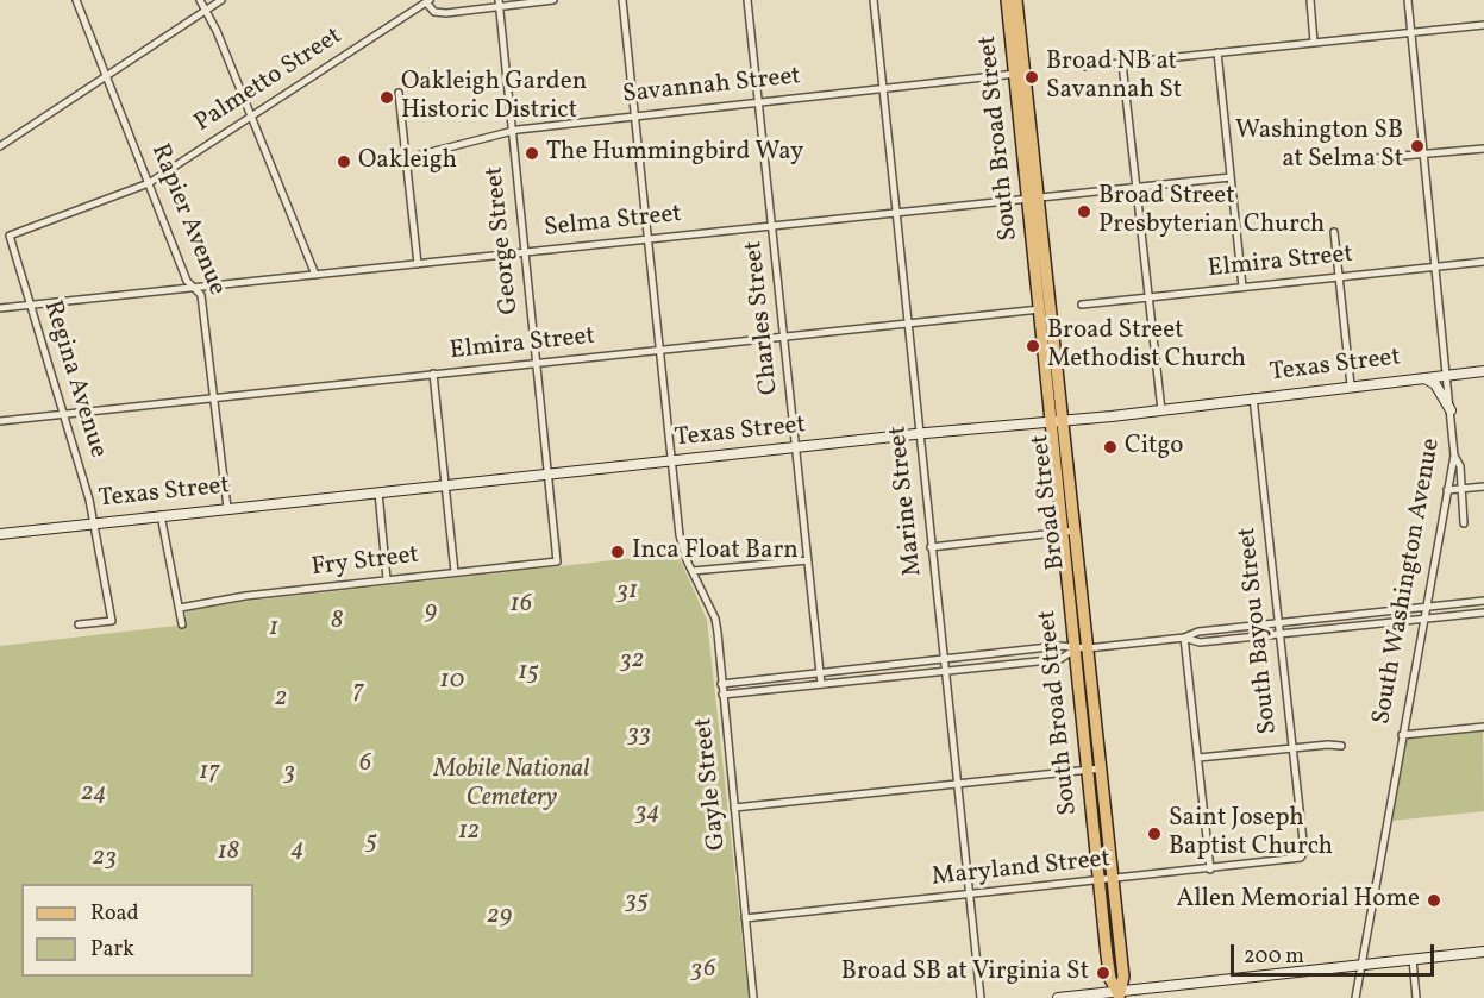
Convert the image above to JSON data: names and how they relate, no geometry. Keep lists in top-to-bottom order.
{
  "streets": {
    "main road": ["South Broad Street", "Broad Street"],
    "street": [
      "Palmetto Street",
      "Savannah Street",
      "Rapier Avenue",
      "Selma Street",
      "George Street",
      "Elmira Street",
      "Charles Street",
      "Texas Street",
      "Regina Avenue",
      "Marine Street",
      "Fry Street",
      "South Washington Avenue",
      "South Bayou Street",
      "Gayle Street",
      "Maryland Street"
    ]
  },
  "crossings": [
    ["Palmetto Street", "Rapier Avenue"],
    ["Palmetto Street", "Regina Avenue"],
    ["Savannah Street", "South Broad Street"],
    ["Savannah Street", "George Street"],
    ["Savannah Street", "Charles Street"],
    ["Savannah Street", "Marine Street"],
    ["Savannah Street", "Broad Street"],
    ["Savannah Street", "Gayle Street"],
    ["South Broad Street", "Texas Street"],
    ["South Broad Street", "Broad Street"],
    ["South Broad Street", "Maryland Street"],
    ["Rapier Avenue", "Selma Street"],
    ["Rapier Avenue", "Elmira Street"],
    ["Rapier Avenue", "Texas Street"],
    ["Selma Street", "George Street"],
    ["Selma Street", "Charles Street"],
    ["Selma Street", "Regina Avenue"],
    ["Selma Street", "Marine Street"],
    ["Selma Street", "Broad Street"],
    ["Selma Street", "Gayle Street"],
    ["George Street", "Elmira Street"],
    ["George Street", "Texas Street"],
    ["George Street", "Fry Street"],
    ["Elmira Street", "Charles Street"],
    ["Elmira Street", "Regina Avenue"],
    ["Elmira Street", "Marine Street"],
    ["Elmira Street", "Broad Street"],
    ["Elmira Street", "South Washington Avenue"],
    ["Elmira Street", "Gayle Street"],
    ["Charles Street", "Texas Street"],
    ["Texas Street", "Regina Avenue"],
    ["Texas Street", "Marine Street"],
    ["Texas Street", "Broad Street"],
    ["Texas Street", "South Washington Avenue"],
    ["Texas Street", "South Bayou Street"],
    ["Texas Street", "Gayle Street"],
    ["Marine Street", "Maryland Street"],
    ["Broad Street", "Maryland Street"],
    ["South Bayou Street", "Maryland Street"],
    ["Gayle Street", "Maryland Street"]
  ],
  "parks": [
    "31",
    "16",
    "9",
    "8",
    "1",
    "32",
    "15",
    "10",
    "7",
    "2",
    "33",
    "6",
    "Mobile National Cemetery",
    "17",
    "3",
    "24",
    "34",
    "12",
    "5",
    "4",
    "18",
    "23",
    "35",
    "29",
    "36"
  ],
  "places": [
    "Broad NB at Savannah St",
    "Oakleigh Garden Historic District",
    "Washington SB at Selma St",
    "The Hummingbird Way",
    "Oakleigh",
    "Broad Street Presbyterian Church",
    "Broad Street Methodist Church",
    "Citgo",
    "Inca Float Barn",
    "Saint Joseph Baptist Church",
    "Allen Memorial Home",
    "Broad SB at Virginia St"
  ],
  "legend": ["Road", "Park"],
  "scale_bar": "200 m"
}
